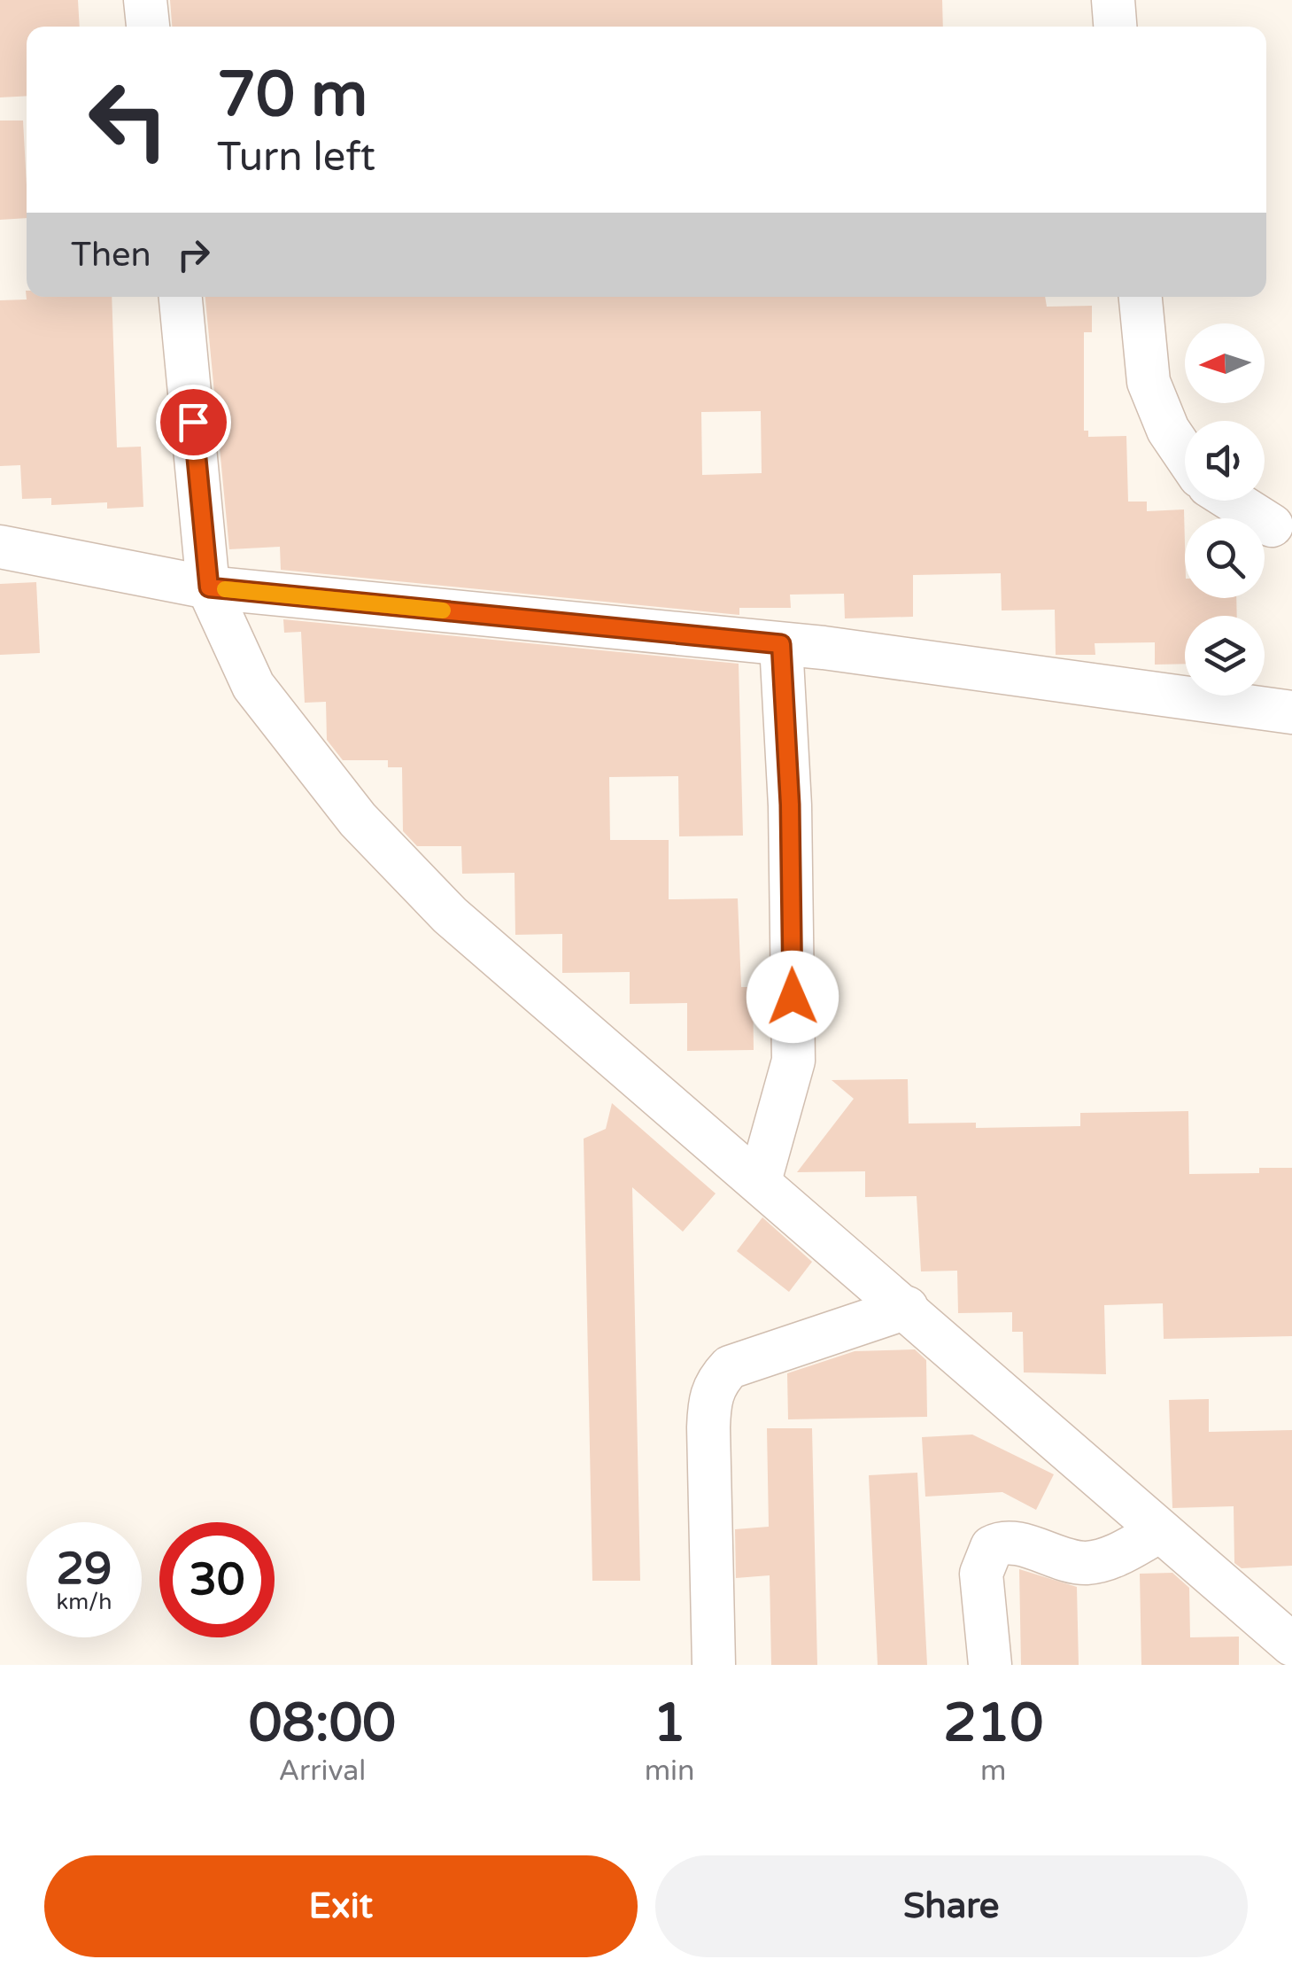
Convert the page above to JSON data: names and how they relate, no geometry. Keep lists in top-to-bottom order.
{
  "north": "left",
  "page": {
    "turn": ["70 m", "Turn left"],
    "then": "Then",
    "speed": "29 km/h",
    "limit": "30",
    "eta": [
      "08:00",
      "Arrival",
      "1",
      "min",
      "210",
      "m"
    ],
    "buttons": ["Exit", "Share"]
  }
}
